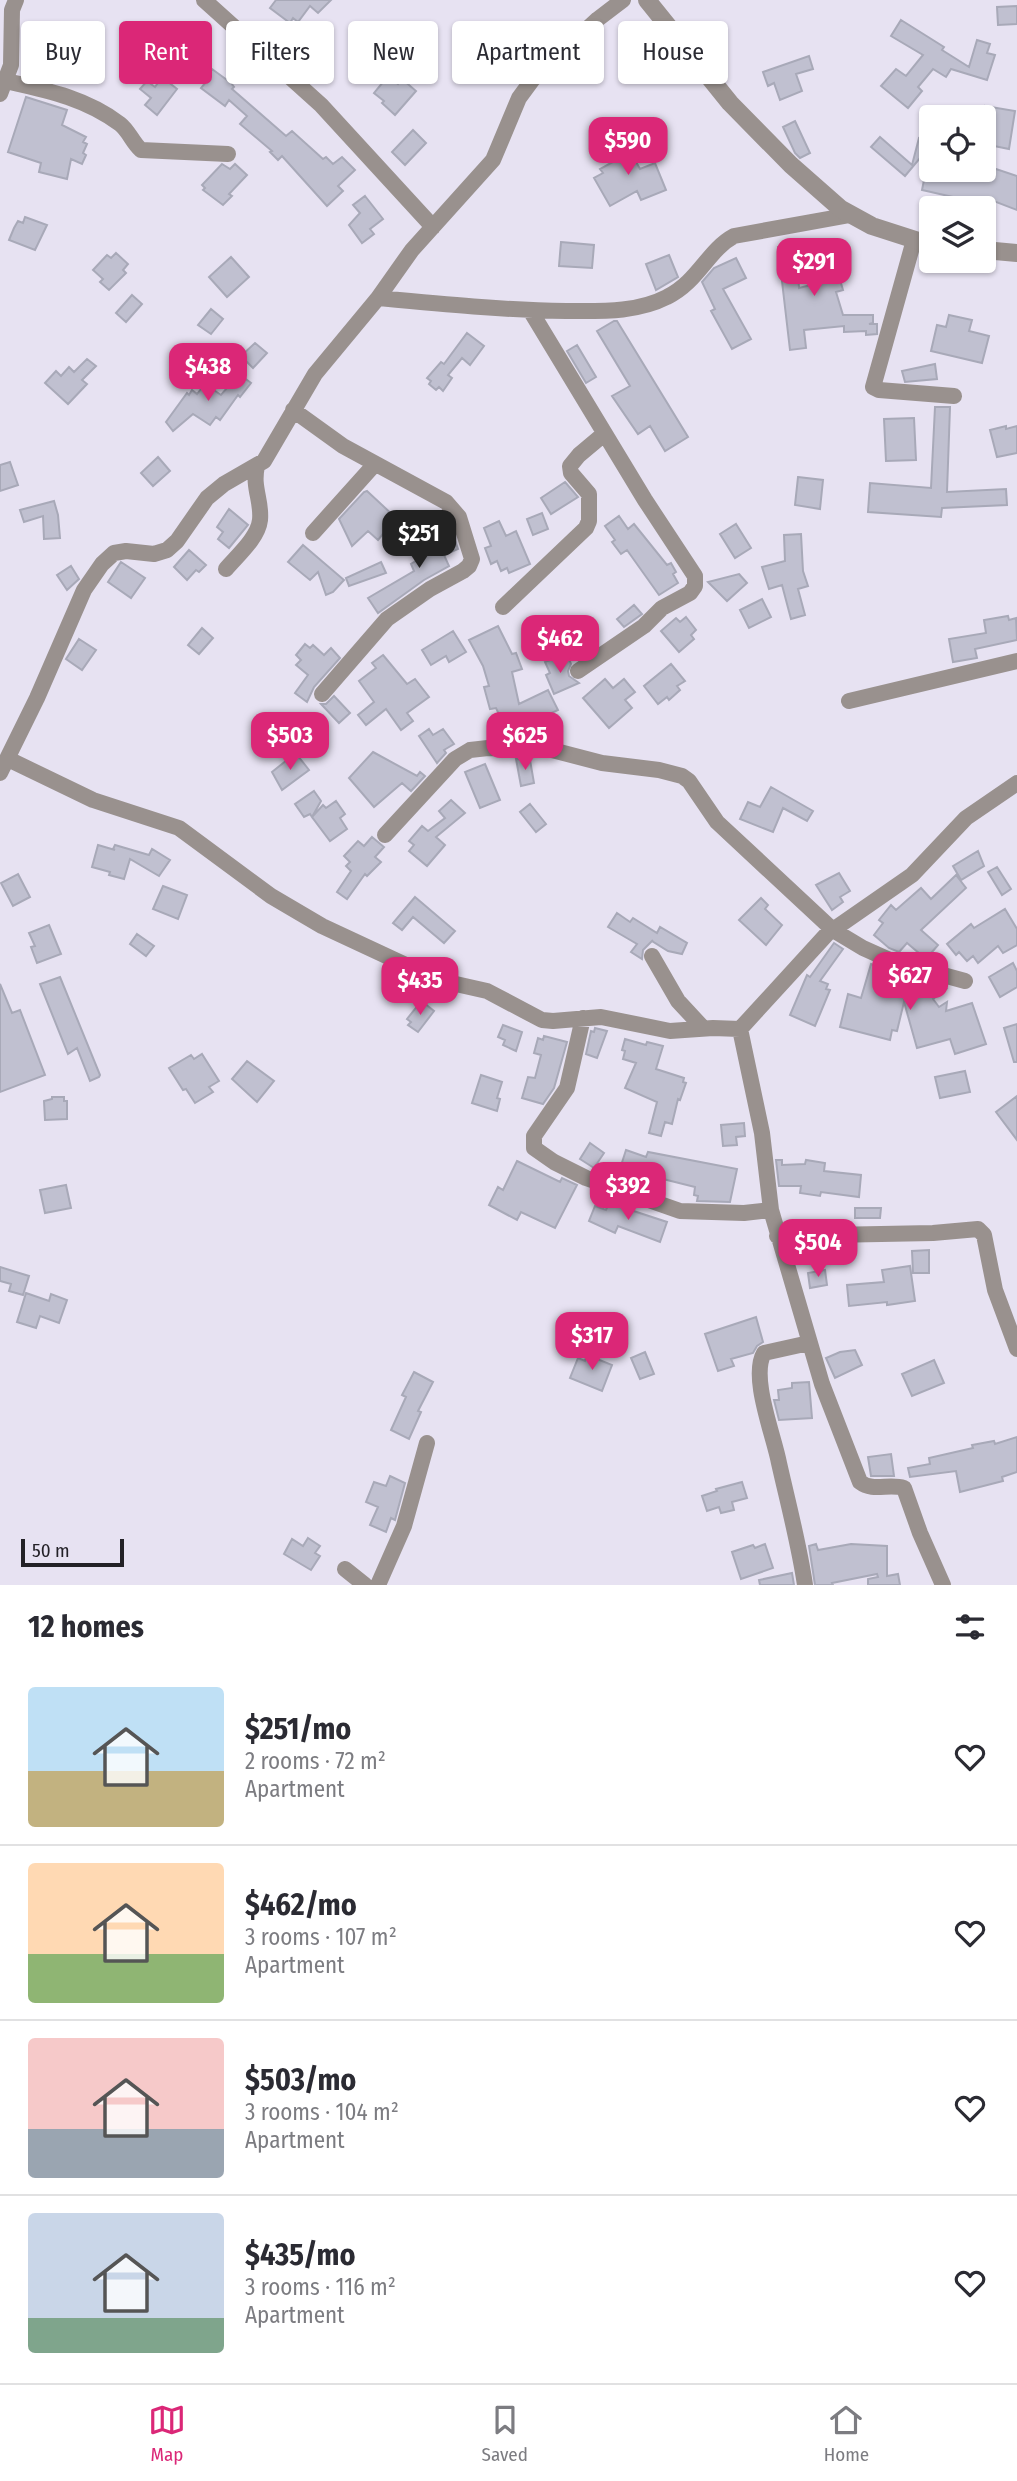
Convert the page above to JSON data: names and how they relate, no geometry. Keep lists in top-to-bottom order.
{
  "scale_bar": "50 m",
  "page": {
    "chip": [
      "Buy",
      "Rent",
      "Filters",
      "New",
      "Apartment",
      "House"
    ],
    "price": [
      "$590",
      "$291",
      "$438",
      "$251",
      "$462",
      "$503",
      "$625",
      "$627",
      "$435",
      "$392",
      "$504",
      "$317"
    ],
    "scale": "50 m",
    "heading": "12 homes",
    "list": [
      {
        "name": "$251/mo",
        "note": "2 rooms · 72 m² · Apartment"
      },
      {
        "name": "$462/mo",
        "note": "3 rooms · 107 m² · Apartment"
      },
      {
        "name": "$503/mo",
        "note": "3 rooms · 104 m² · Apartment"
      },
      {
        "name": "$435/mo",
        "note": "3 rooms · 116 m² · Apartment"
      }
    ],
    "tabs": ["Map", "Saved", "Home"]
  }
}
